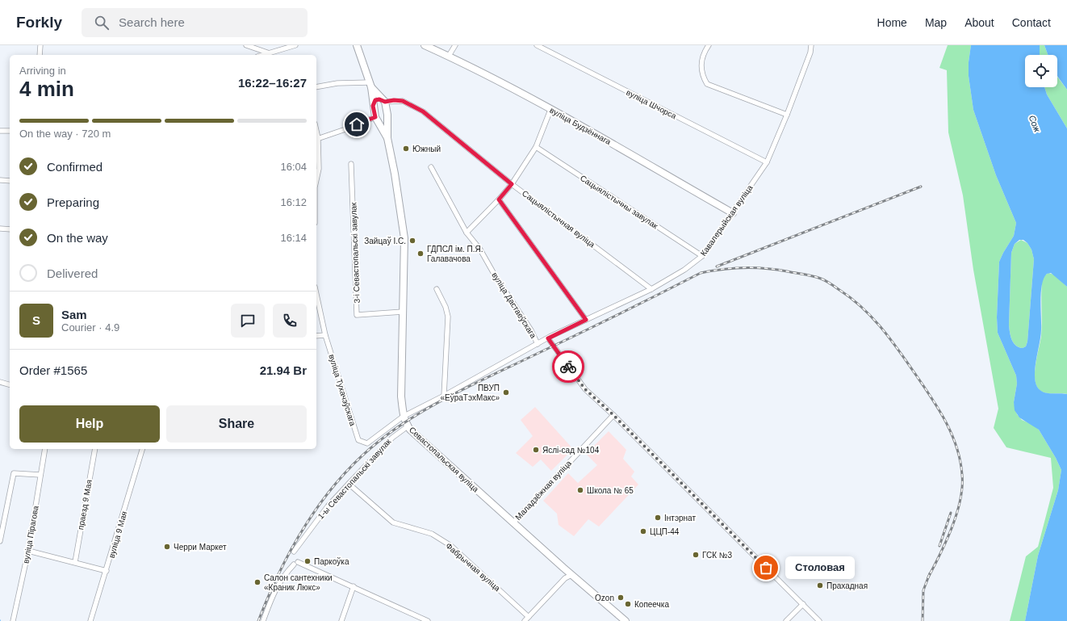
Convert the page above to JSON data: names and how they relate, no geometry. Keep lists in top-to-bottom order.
{
  "streets": {
    "street": [
      "вуліца Шчорса",
      "вуліца Будзённага",
      "Сацыялістычны завулак",
      "Сацыялістычная вуліца",
      "Кавалерыйская вуліца",
      "3-і Севастопальскі завулак",
      "вуліца Дастаеўскага",
      "вуліца Тухачэўскага",
      "Севастопальская вуліца",
      "1-ы Севастопальскі завулак",
      "Маладзёжная вуліца",
      "праезд 9 Мая",
      "вуліца Пірагова",
      "вуліца 9 Мая",
      "Фабрычная вуліца"
    ]
  },
  "crossings": [
    ["вуліца Шчорса", "Кавалерыйская вуліца"],
    ["вуліца Будзённага", "Кавалерыйская вуліца"],
    ["Сацыялістычны завулак", "Кавалерыйская вуліца"],
    ["Сацыялістычная вуліца", "Кавалерыйская вуліца"],
    ["Сацыялістычная вуліца", "Севастопальская вуліца"],
    ["Кавалерыйская вуліца", "вуліца Дастаеўскага"],
    ["3-і Севастопальскі завулак", "Севастопальская вуліца"],
    ["вуліца Дастаеўскага", "Маладзёжная вуліца"],
    ["вуліца Тухачэўскага", "Севастопальская вуліца"],
    ["Севастопальская вуліца", "1-ы Севастопальскі завулак"],
    ["Севастопальская вуліца", "Маладзёжная вуліца"],
    ["1-ы Севастопальскі завулак", "Фабрычная вуліца"]
  ],
  "water": ["Сож"],
  "places": [
    "Южный",
    "Зайцаў І.С.",
    "ГДПСЛ ім. П.Я. Галавачова",
    "ПВУП «ЕўраТэхМакс»",
    "Яслі-сад №104",
    "Школа № 65",
    "Інтэрнат",
    "ЦЦП-44",
    "Черри Маркет",
    "ГСК №3",
    "Паркоўка",
    "Столовая",
    "Салон сантехники «Краник Люкс»",
    "Прахадная",
    "Ozon",
    "Копеечка"
  ],
  "page": {
    "header": "Forkly",
    "search": "Search here",
    "nav": [
      "Home",
      "Map",
      "About",
      "Contact"
    ],
    "heading": ["4 min", "Arriving in", "16:22–16:27"],
    "panel": [
      "Sam",
      "Courier · 4.9",
      "Order #1565",
      "21.94 Br"
    ],
    "bar": "On the way · 720 m",
    "list": [
      ["Confirmed", "16:04"],
      ["Preparing", "16:12"],
      ["On the way", "16:14"],
      "Delivered"
    ],
    "round": "S",
    "buttons": ["Help", "Share"],
    "bubble": "Столовая"
  }
}
